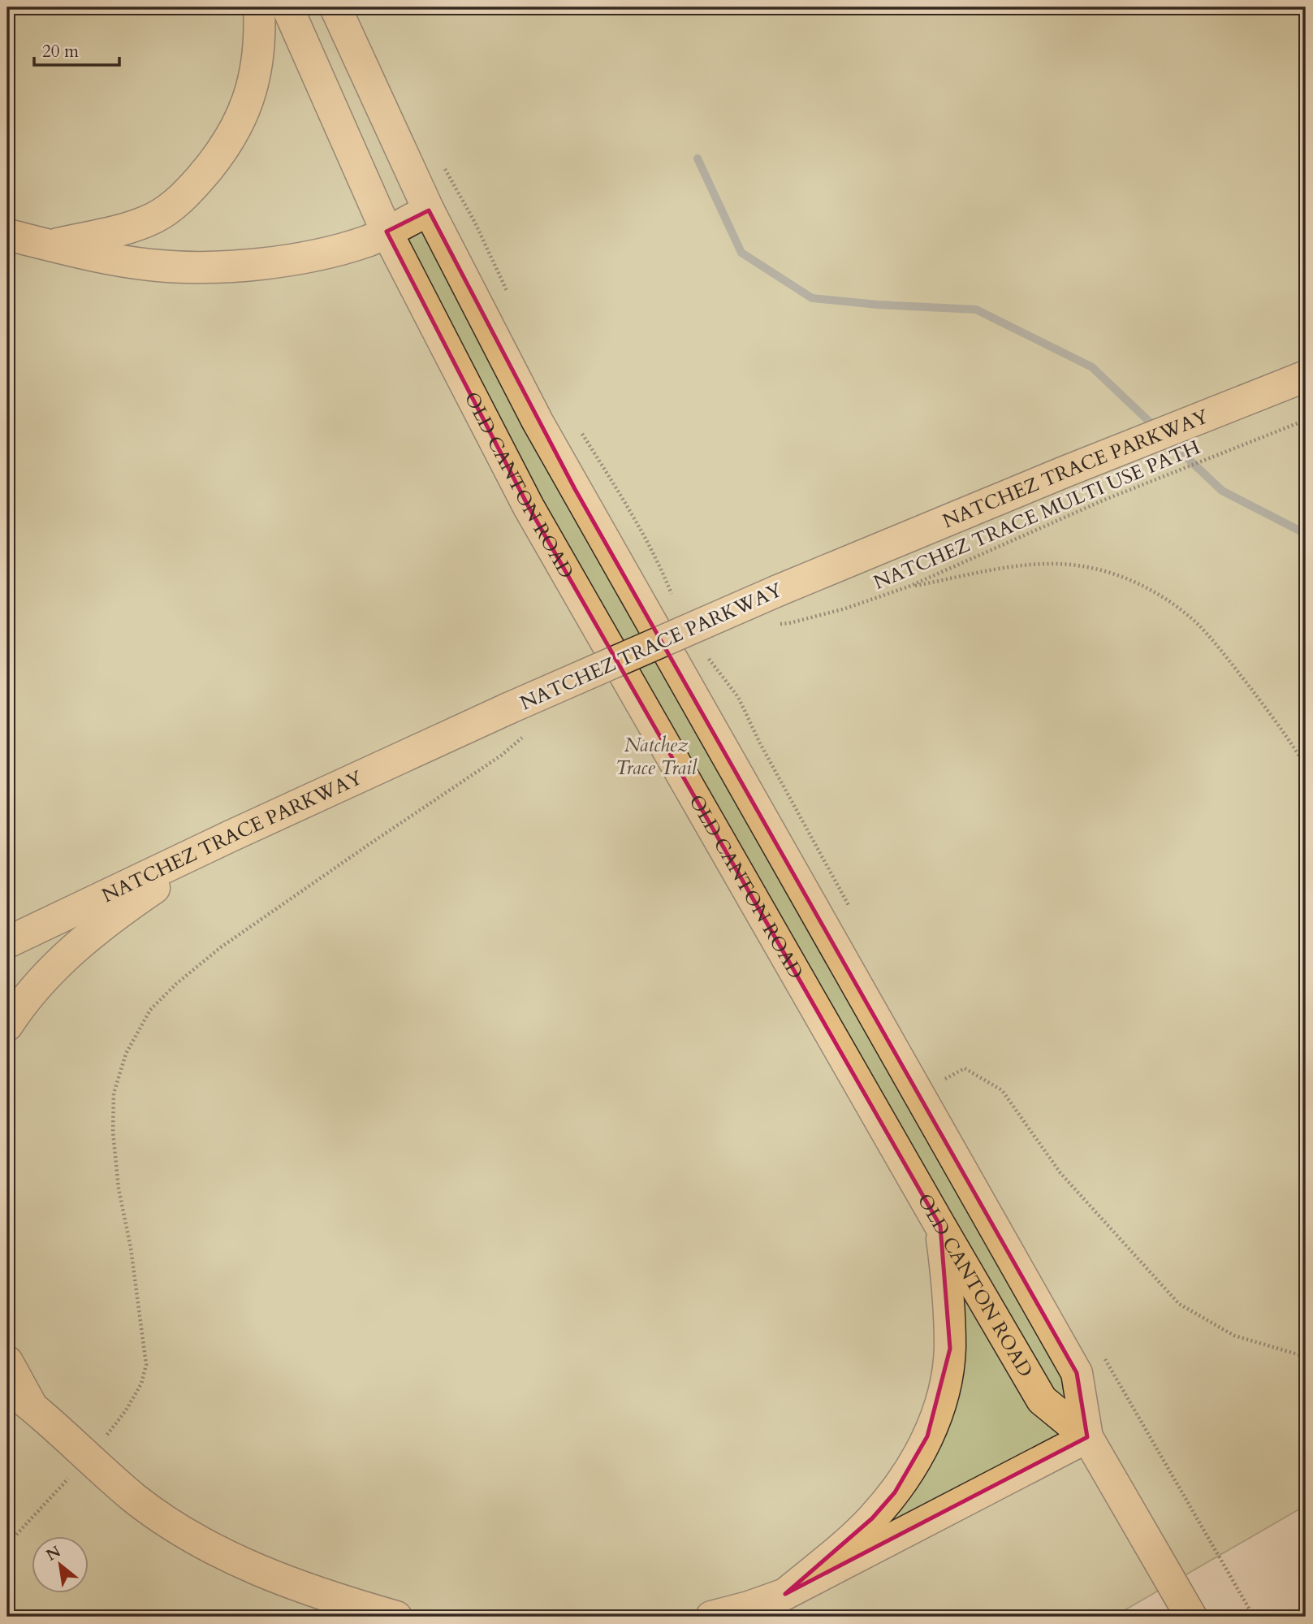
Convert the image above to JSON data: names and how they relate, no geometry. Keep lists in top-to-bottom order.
{
  "streets": {
    "main road": ["NATCHEZ TRACE PARKWAY", "OLD CANTON ROAD"],
    "path": ["NATCHEZ TRACE MULTI USE PATH"]
  },
  "parks": ["Natchez Trace Trail"],
  "scale_bar": "20 m",
  "north": "top left"
}
